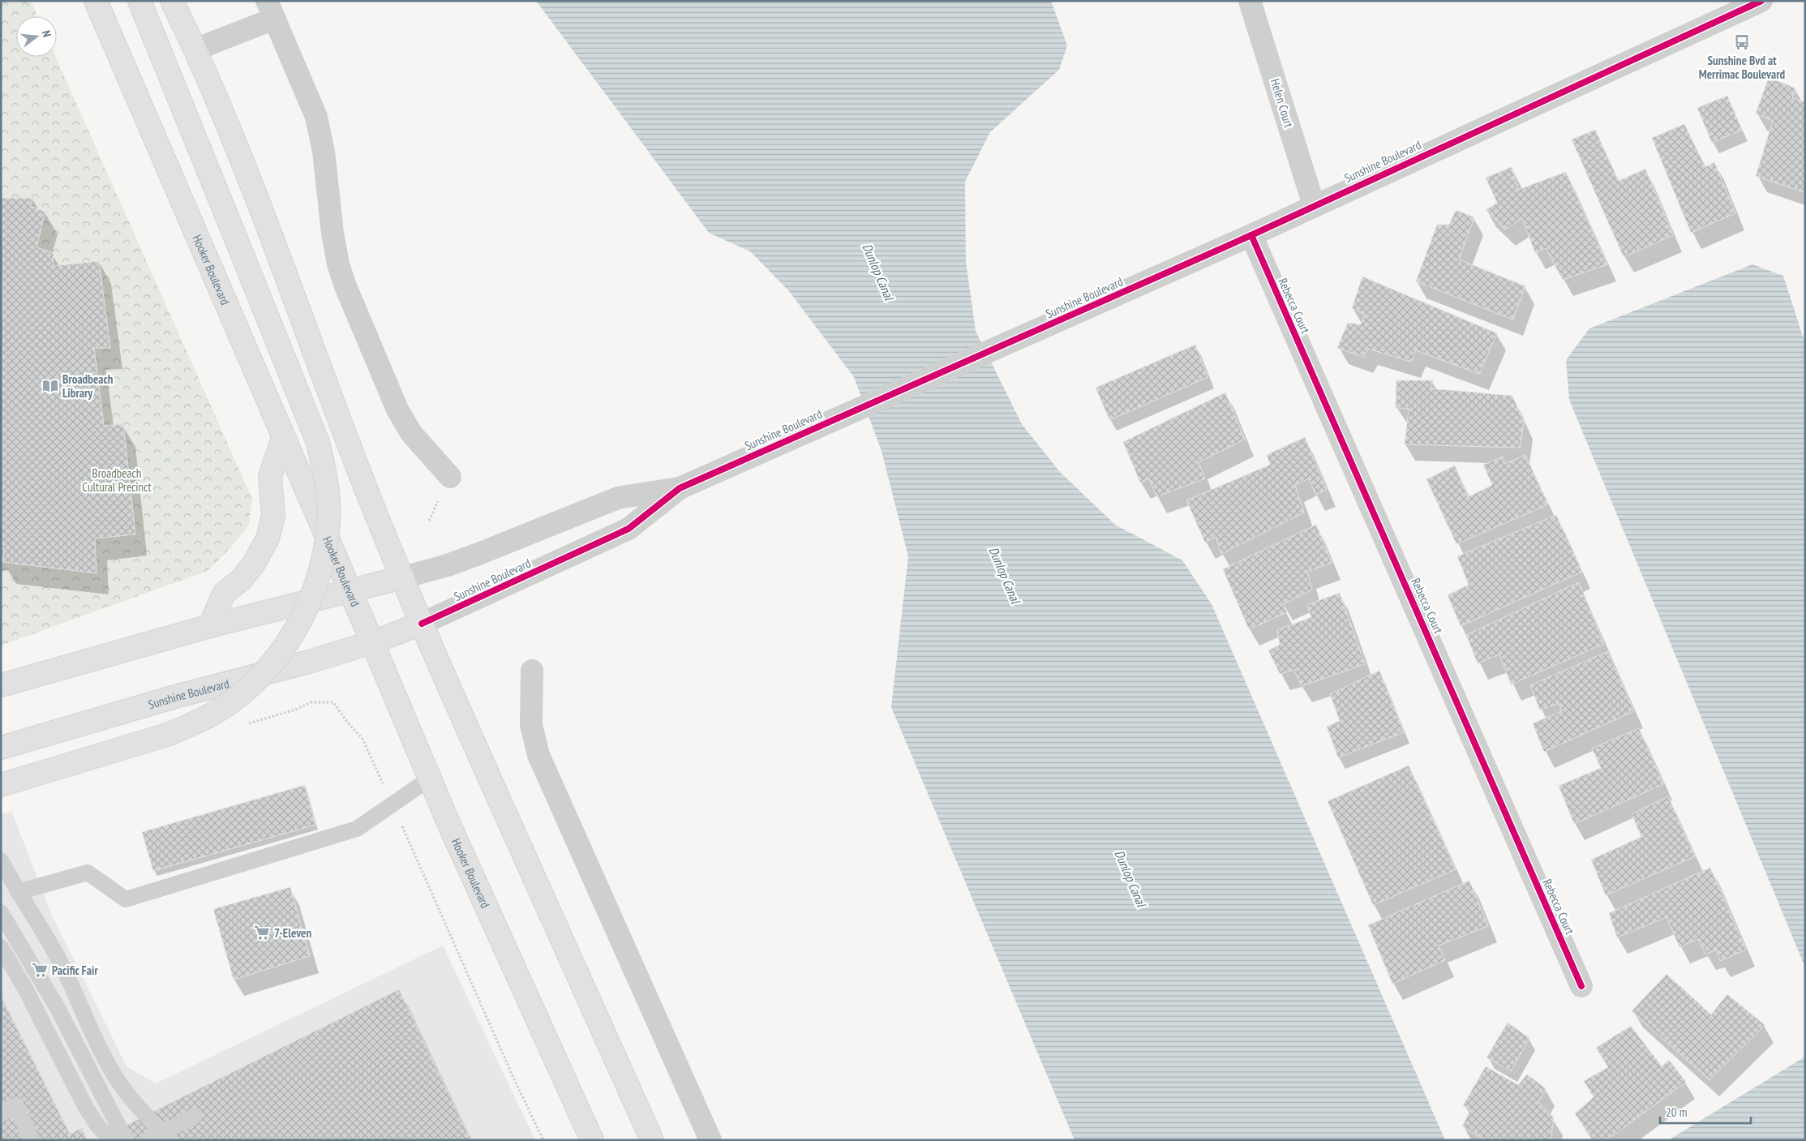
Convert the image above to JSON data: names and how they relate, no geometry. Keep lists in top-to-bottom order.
{
  "streets": {
    "main road": ["Sunshine Boulevard", "Hooker Boulevard"],
    "street": ["Helen Court", "Rebecca Court"]
  },
  "crossings": [
    ["Helen Court", "Sunshine Boulevard"],
    ["Sunshine Boulevard", "Hooker Boulevard"],
    ["Sunshine Boulevard", "Rebecca Court"]
  ],
  "water": ["Dunlop Canal"],
  "parks": ["Broadbeach Cultural Precinct"],
  "places": {
    "bus stop": ["Sunshine Bvd at Merrimac Boulevard"],
    "library": ["Broadbeach Library"],
    "supermarket": ["7-Eleven", "Pacific Fair"]
  },
  "scale_bar": "20 m",
  "north": "right"
}
